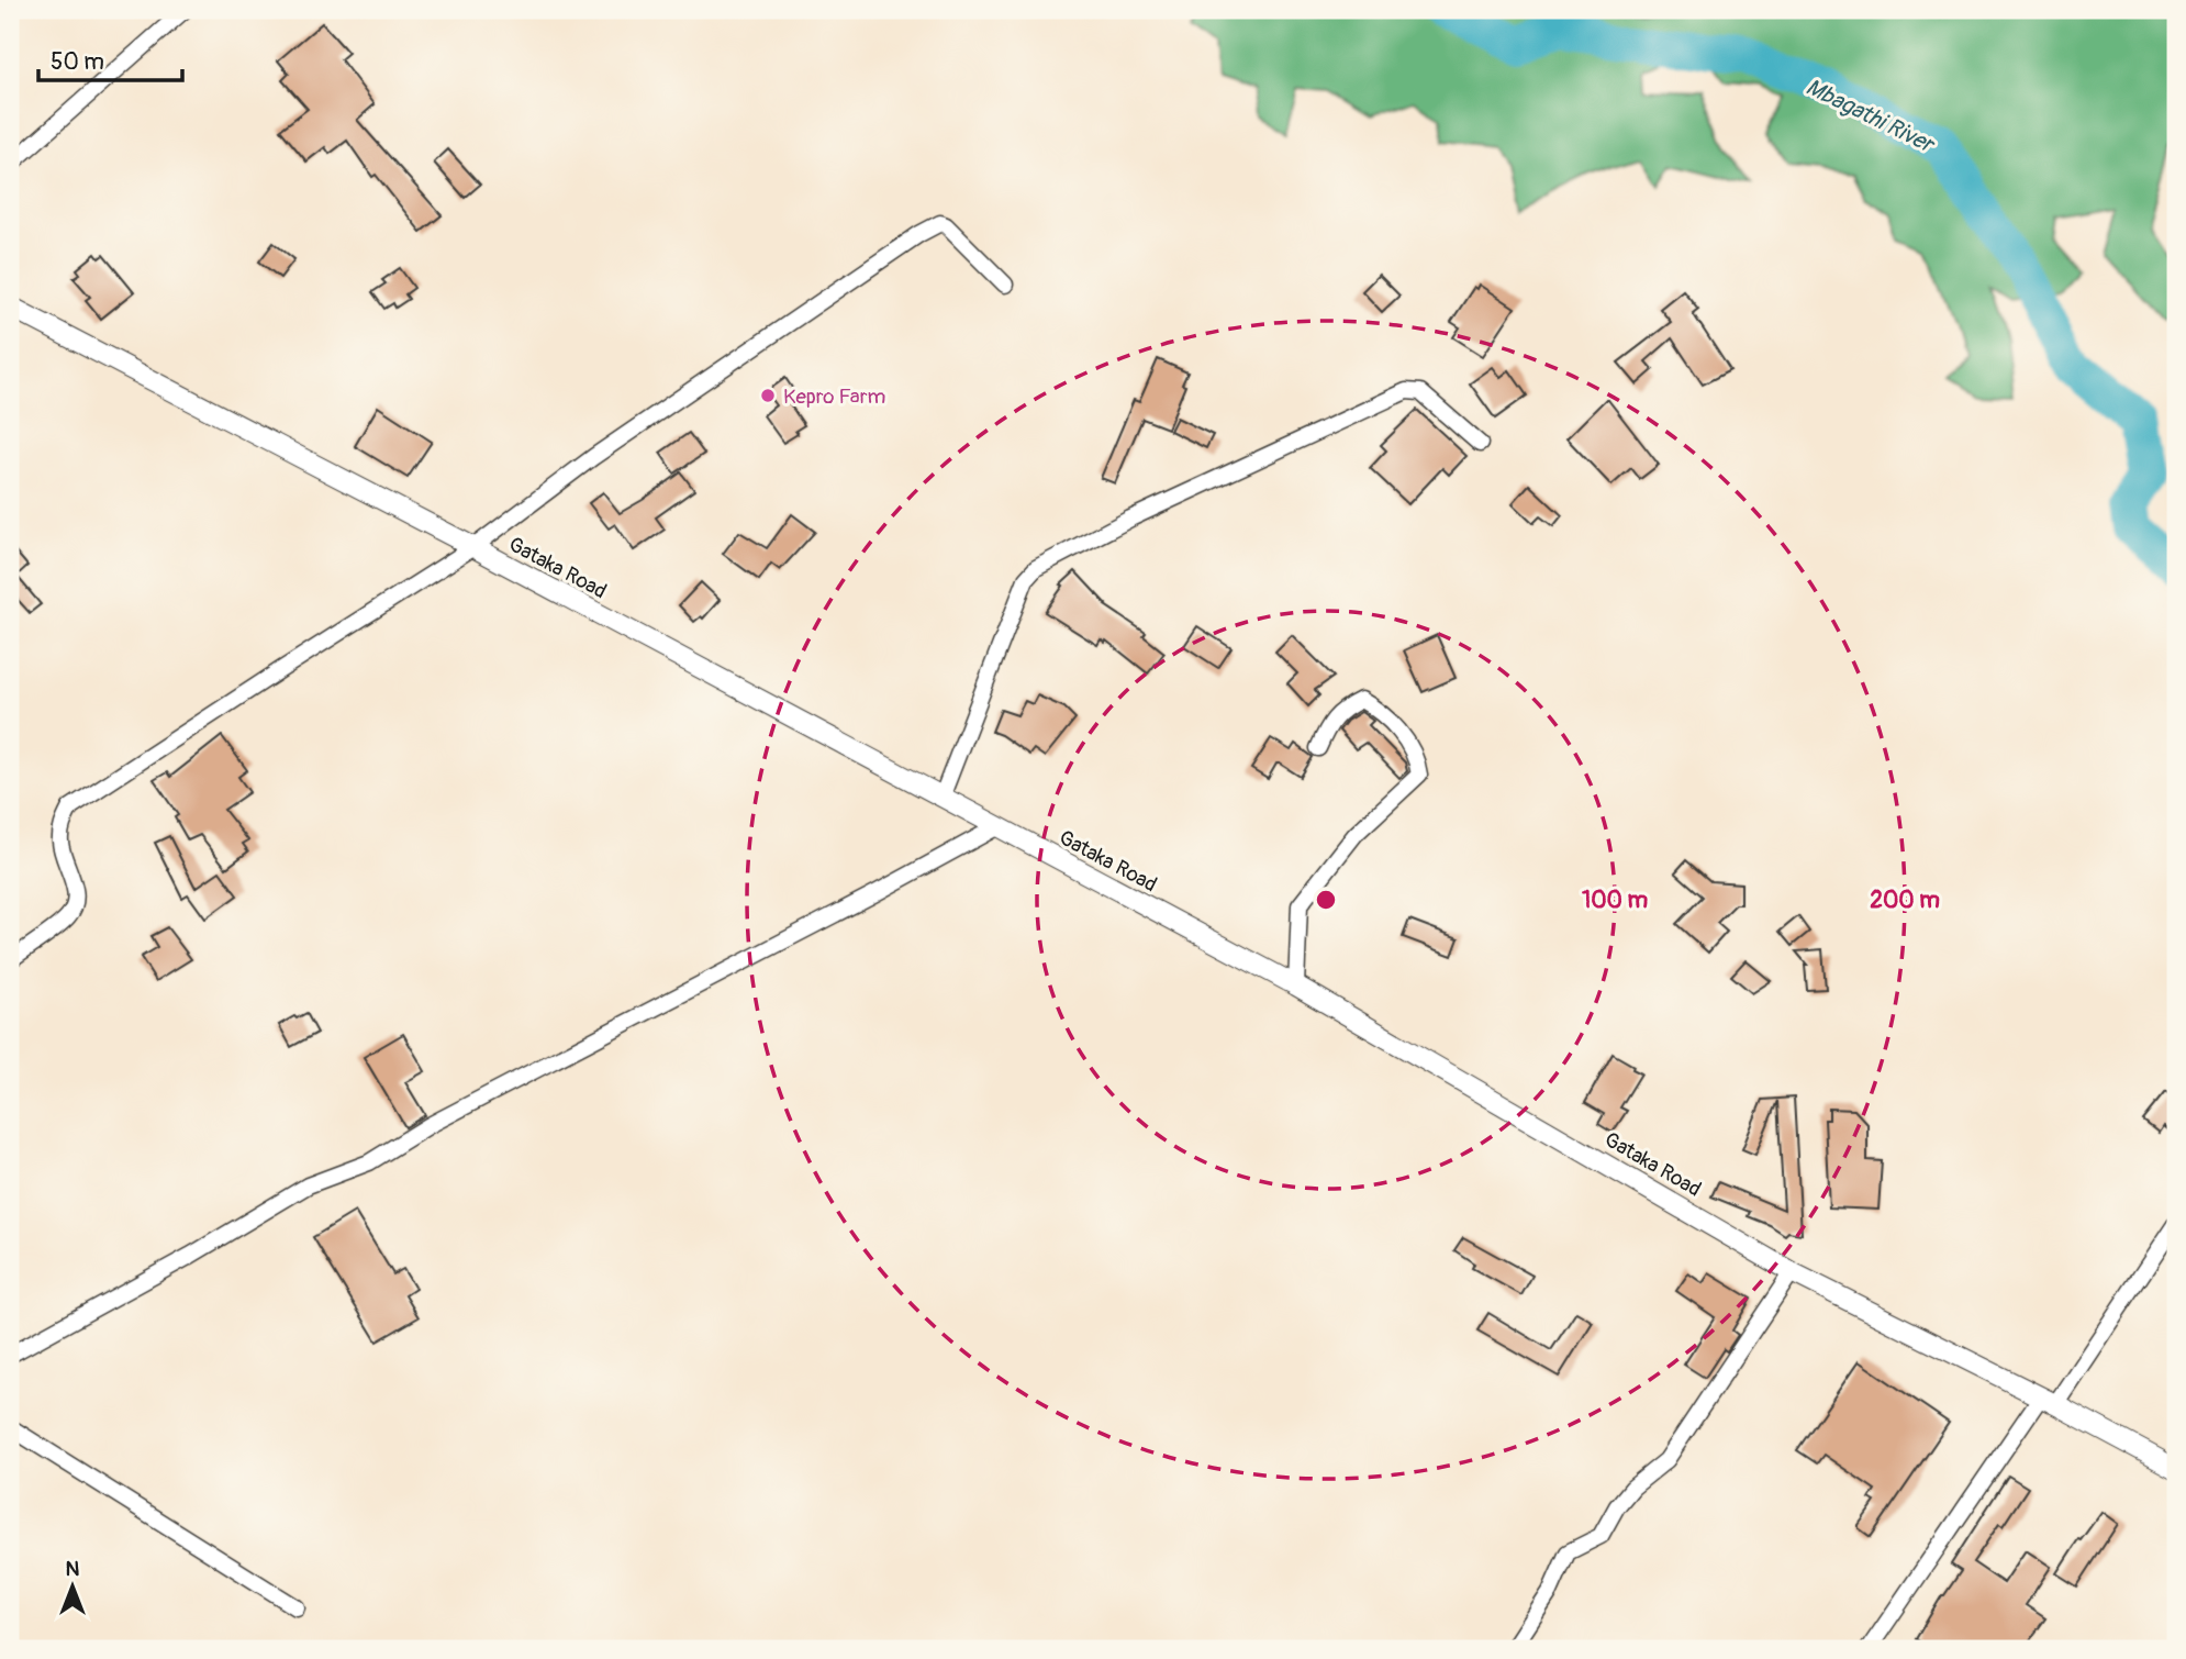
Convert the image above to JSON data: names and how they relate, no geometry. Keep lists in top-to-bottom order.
{
  "streets": {
    "street": ["Gataka Road"]
  },
  "water": ["Mbagathi River"],
  "places": ["Kepro Farm"],
  "scale_bar": "50 m",
  "north": "top",
  "rings": ["100 m", "200 m"]
}
